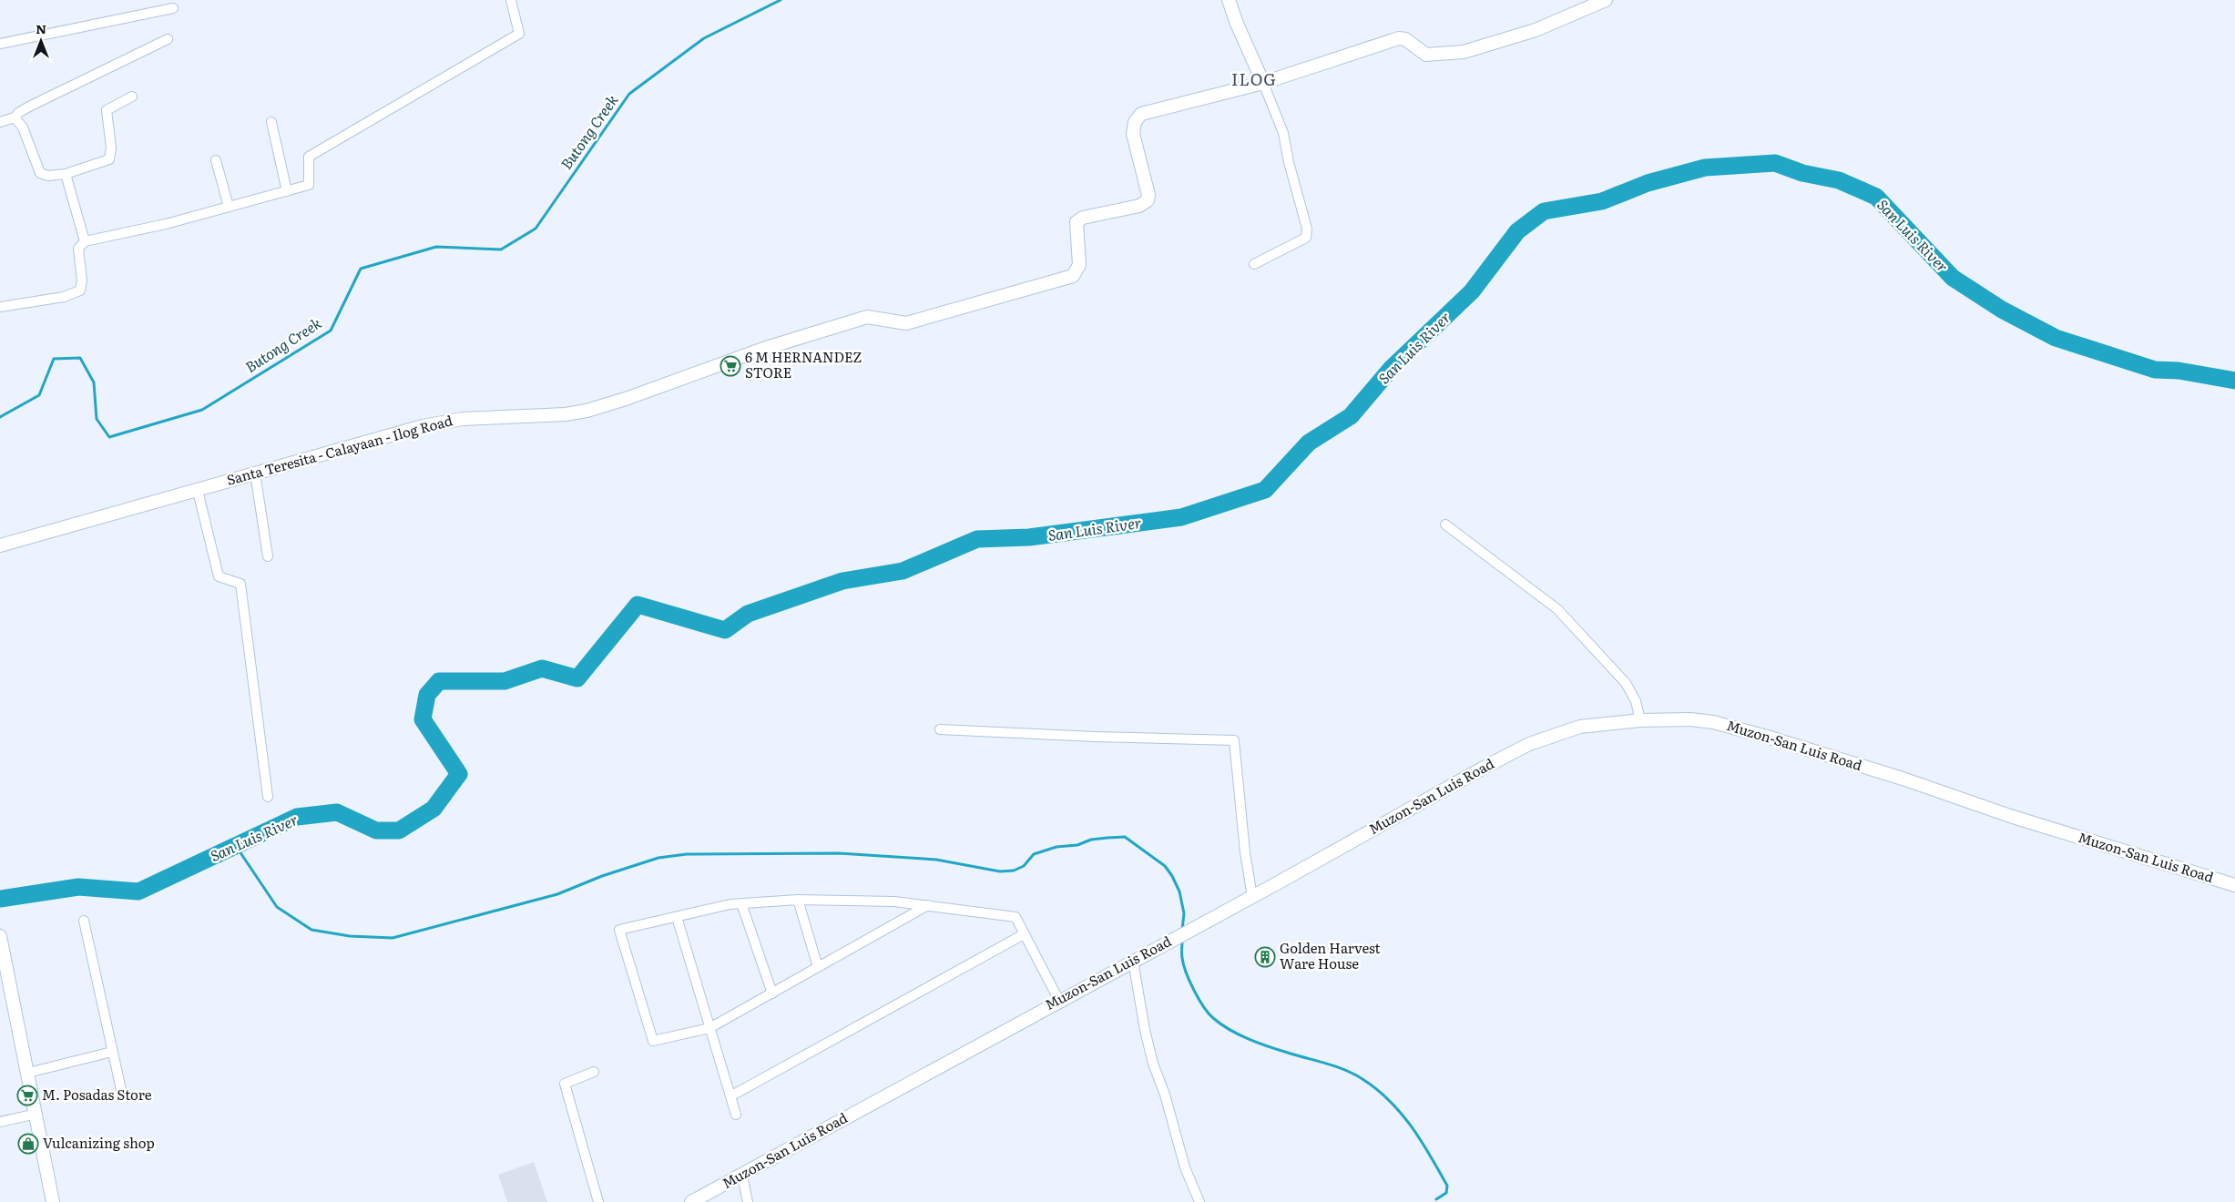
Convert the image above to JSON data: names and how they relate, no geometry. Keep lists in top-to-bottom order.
{
  "streets": {
    "main road": ["Santa Teresita - Calayaan - Ilog Road", "Muzon-San Luis Road"]
  },
  "districts": ["ILOG"],
  "water": ["Butong Creek", "San Luis River"],
  "places": {
    "supermarket": ["6 M HERNANDEZ STORE", "M. Posadas Store"],
    "building": ["Golden Harvest Ware House"],
    "shop": ["Vulcanizing shop"]
  },
  "north": "top"
}
